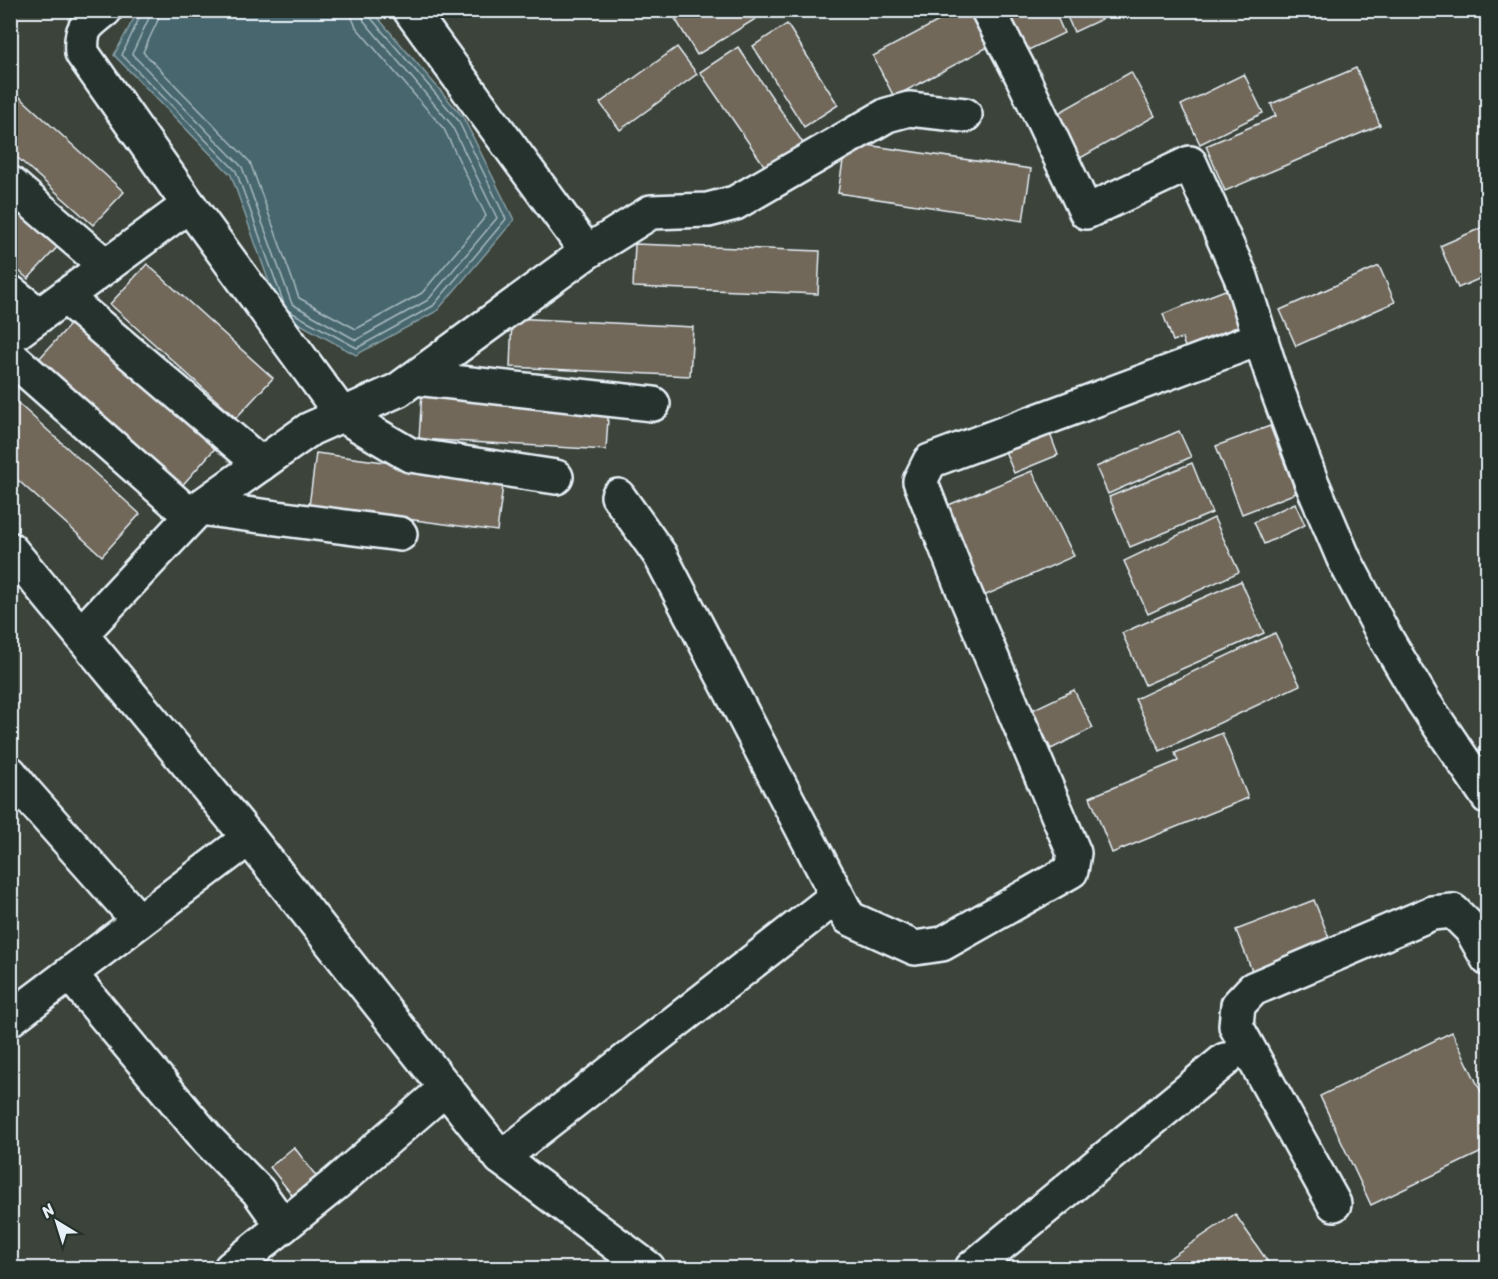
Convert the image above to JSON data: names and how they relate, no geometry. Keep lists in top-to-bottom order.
{
  "north": "top left"
}
